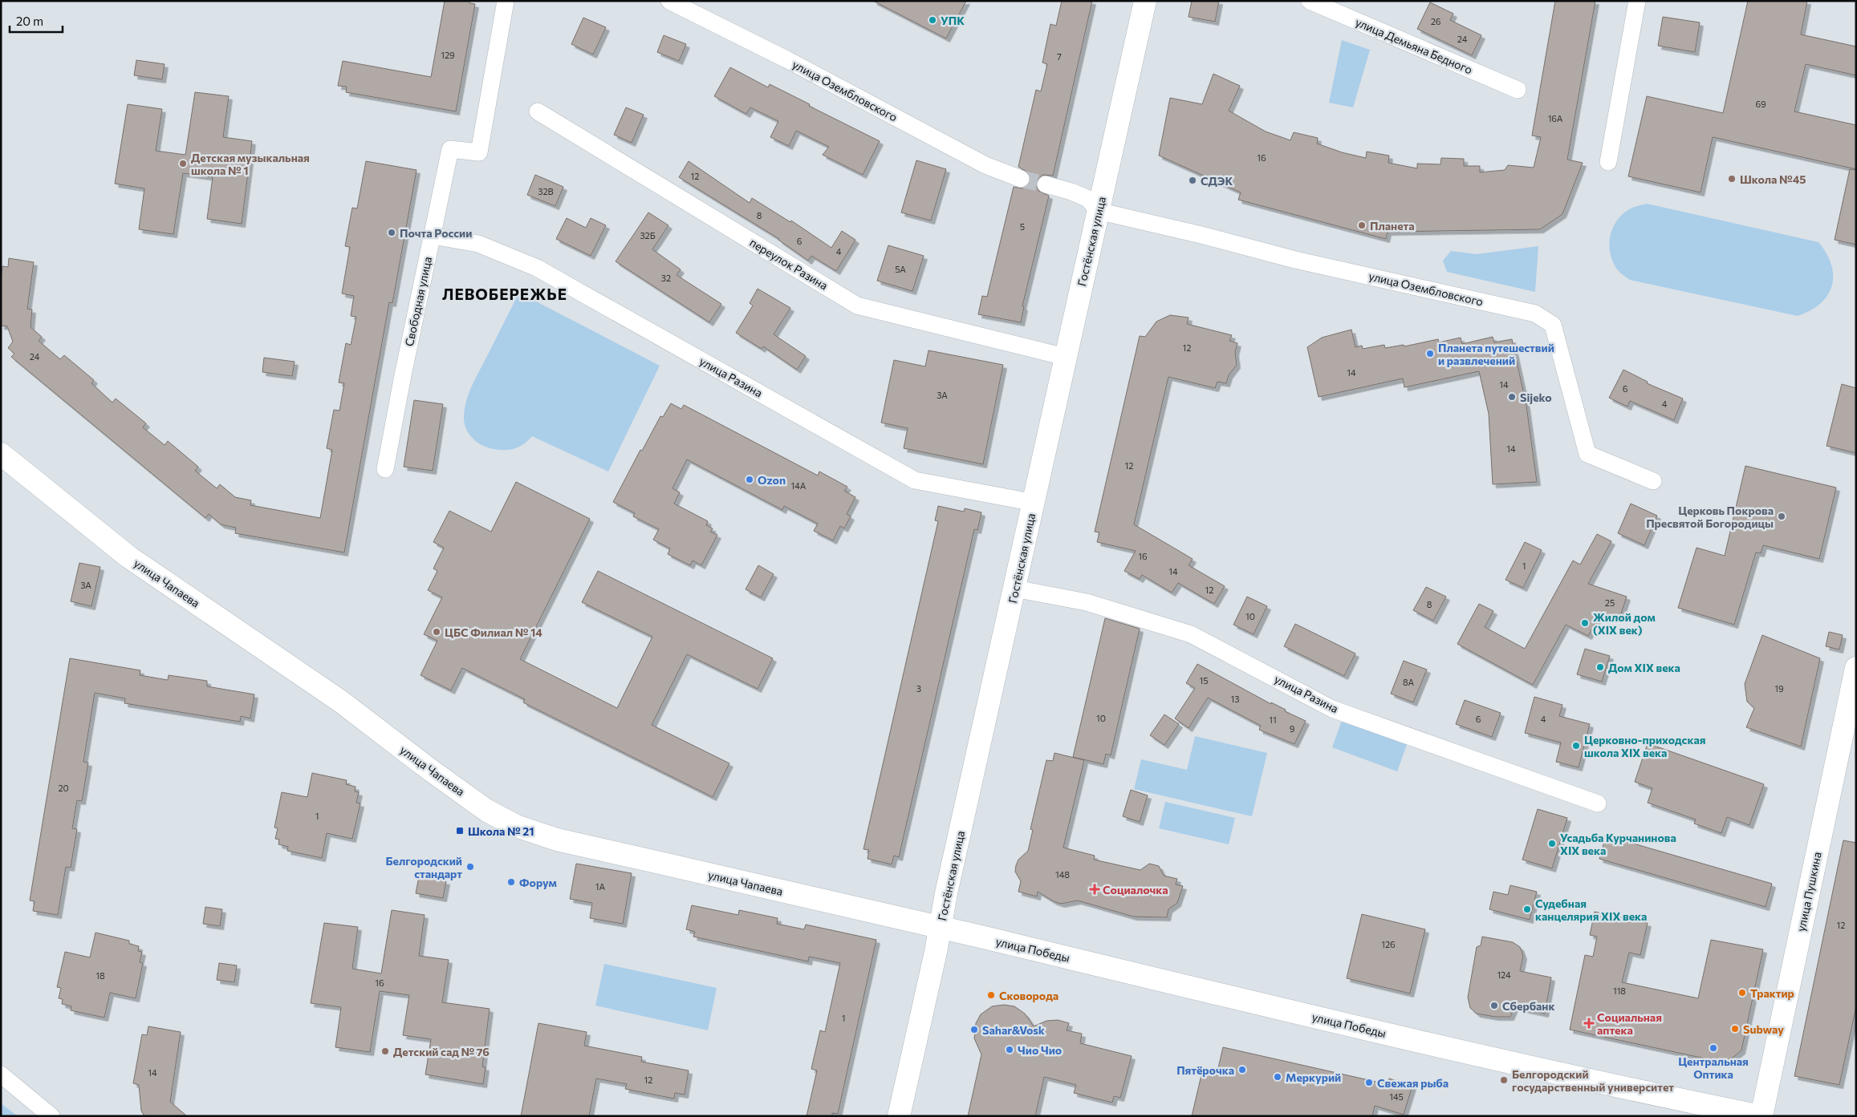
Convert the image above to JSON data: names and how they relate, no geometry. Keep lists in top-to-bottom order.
{
  "streets": {
    "street": [
      "улица Демьяна Бедного",
      "улица Озембловского",
      "Гостёнская улица",
      "переулок Разина",
      "Свободная улица",
      "улица Разина",
      "улица Чапаева",
      "улица Пушкина",
      "улица Победы"
    ]
  },
  "crossings": [
    ["улица Озембловского", "Гостёнская улица"],
    ["Гостёнская улица", "переулок Разина"],
    ["Гостёнская улица", "улица Разина"],
    ["Гостёнская улица", "улица Чапаева"],
    ["Гостёнская улица", "улица Победы"],
    ["Свободная улица", "улица Разина"],
    ["улица Чапаева", "улица Победы"],
    ["улица Пушкина", "улица Победы"]
  ],
  "districts": ["ЛЕВОБЕРЕЖЬЕ"],
  "places": {
    "other": [
      "УПК",
      "Детская музыкальная школа № 1",
      "Школа №45",
      "СДЭК",
      "Планета",
      "Почта России",
      "Планета путешествий и развлечений",
      "Sijeko",
      "Ozon",
      "Церковь Покрова Пресвятой Богородицы",
      "Жилой дом (XIX век)",
      "ЦБС Филиал № 14",
      "Дом XIX века",
      "Церковно-приходская школа XIX века",
      "Усадьба Курчанинова XIX века",
      "Белгородский стандарт",
      "Форум",
      "Судебная канцелярия XIX века",
      "Трактир",
      "Сковорода",
      "Сбербанк",
      "Subway",
      "Sahar&Vosk",
      "Центральная Оптика",
      "Чио Чио",
      "Детский сад № 76",
      "Пятёрочка",
      "Меркурий",
      "Белгородский государственный университет",
      "Свежая рыба"
    ],
    "transit": ["Школа № 21"],
    "health": ["Социалочка", "Социальная аптека"]
  },
  "house_numbers": [
    "26",
    "24",
    "129",
    "7",
    "69",
    "16А",
    "16",
    "12",
    "32В",
    "8",
    "5",
    "32Б",
    "6",
    "4",
    "5А",
    "32",
    "12",
    "24",
    "14",
    "14",
    "6",
    "3А",
    "4",
    "14",
    "12",
    "14А",
    "16",
    "1",
    "14",
    "3А",
    "12",
    "25",
    "8",
    "10",
    "15",
    "8А",
    "3",
    "19",
    "13",
    "10",
    "6",
    "4",
    "11",
    "9",
    "20",
    "1",
    "148",
    "1А",
    "12",
    "126",
    "124",
    "18",
    "16",
    "118",
    "1",
    "14",
    "12",
    "145"
  ],
  "scale_bar": "20 m"
}
